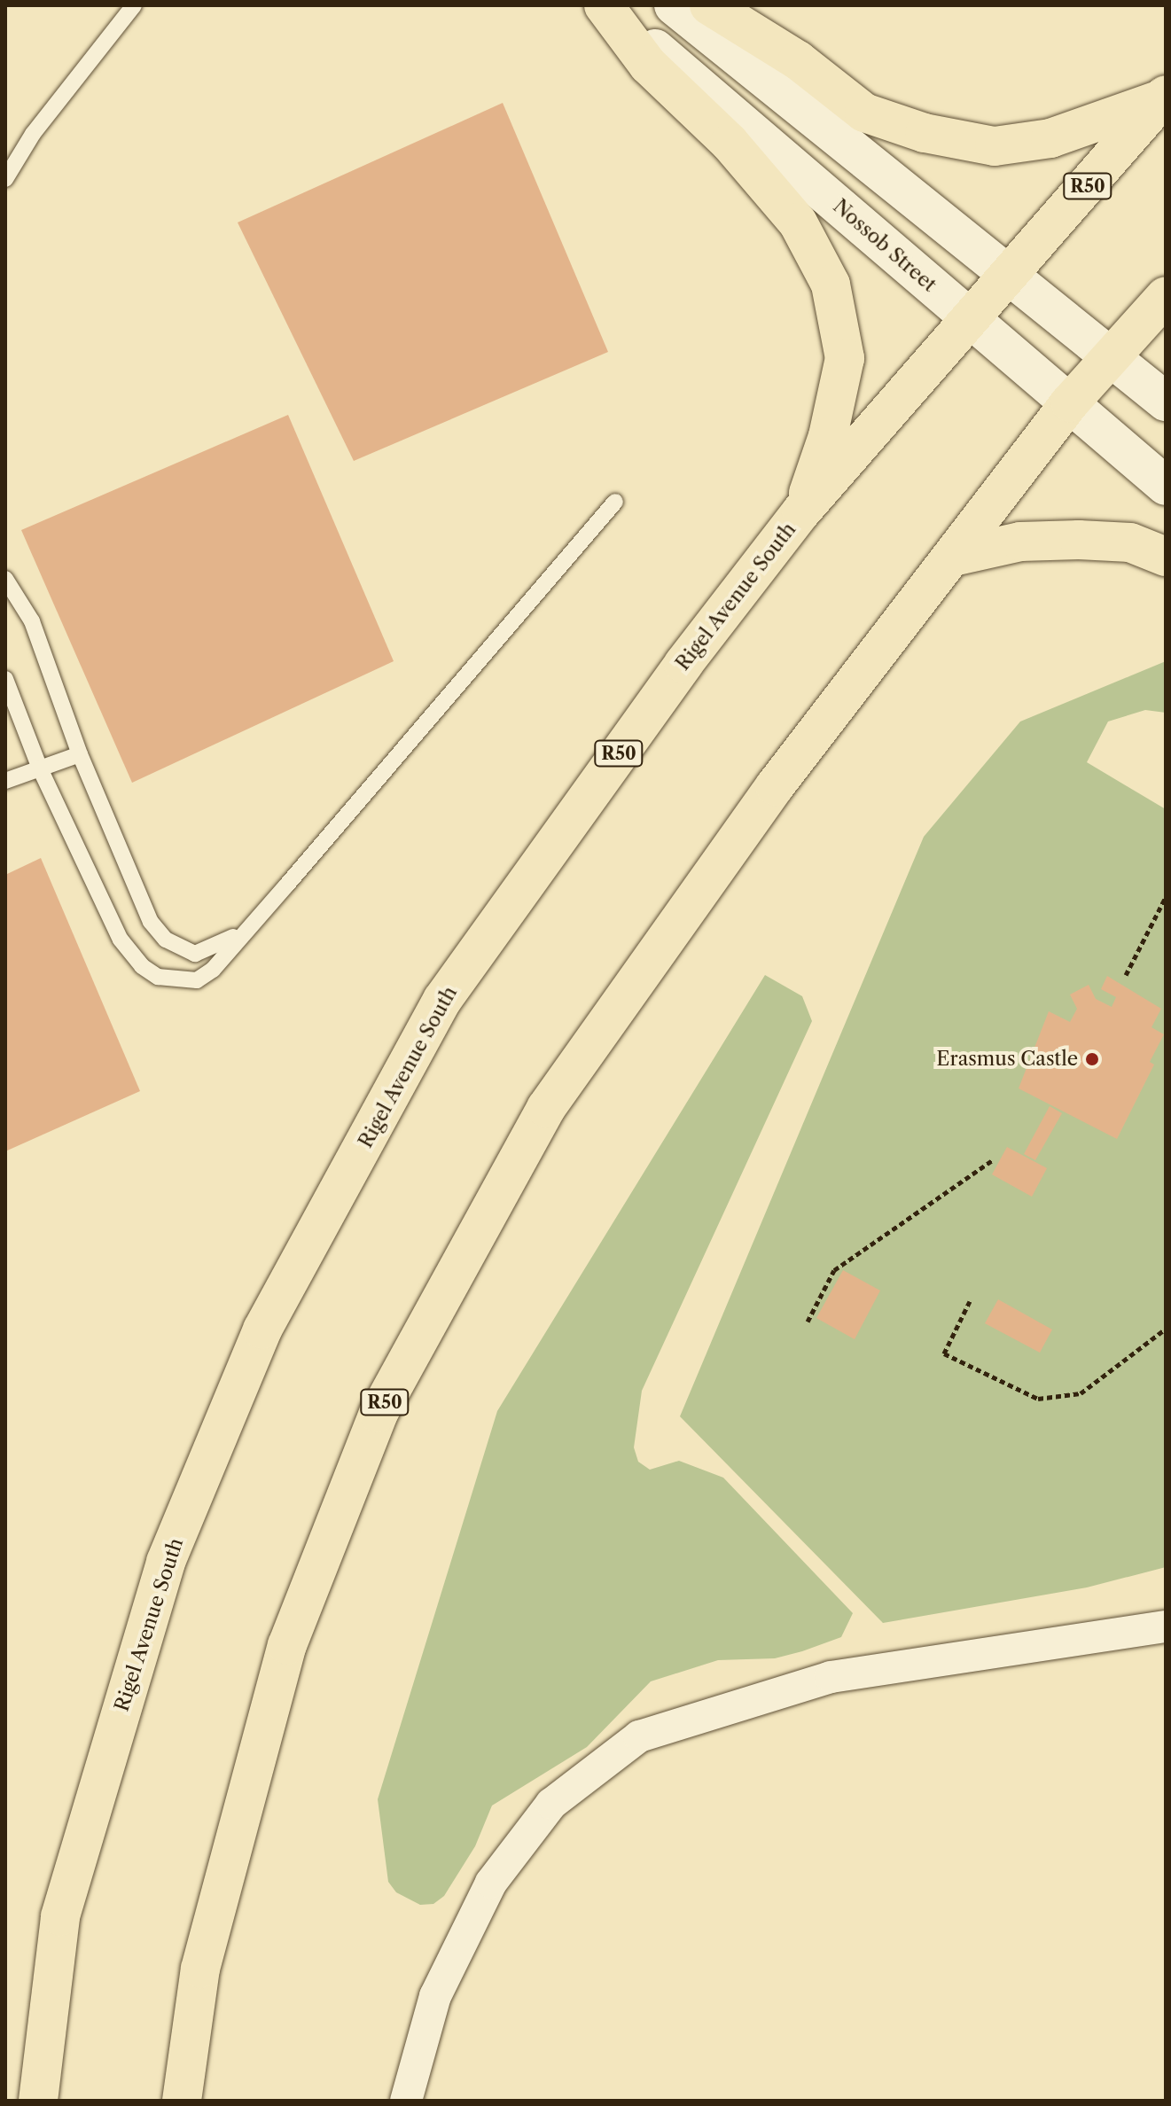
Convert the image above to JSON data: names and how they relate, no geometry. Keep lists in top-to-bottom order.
{
  "streets": {
    "main road": ["R50", "Rigel Avenue South"],
    "street": ["Nossob Street"]
  },
  "crossings": [
    ["R50", "Nossob Street"],
    ["Nossob Street", "Rigel Avenue South"]
  ],
  "places": ["Erasmus Castle"]
}
